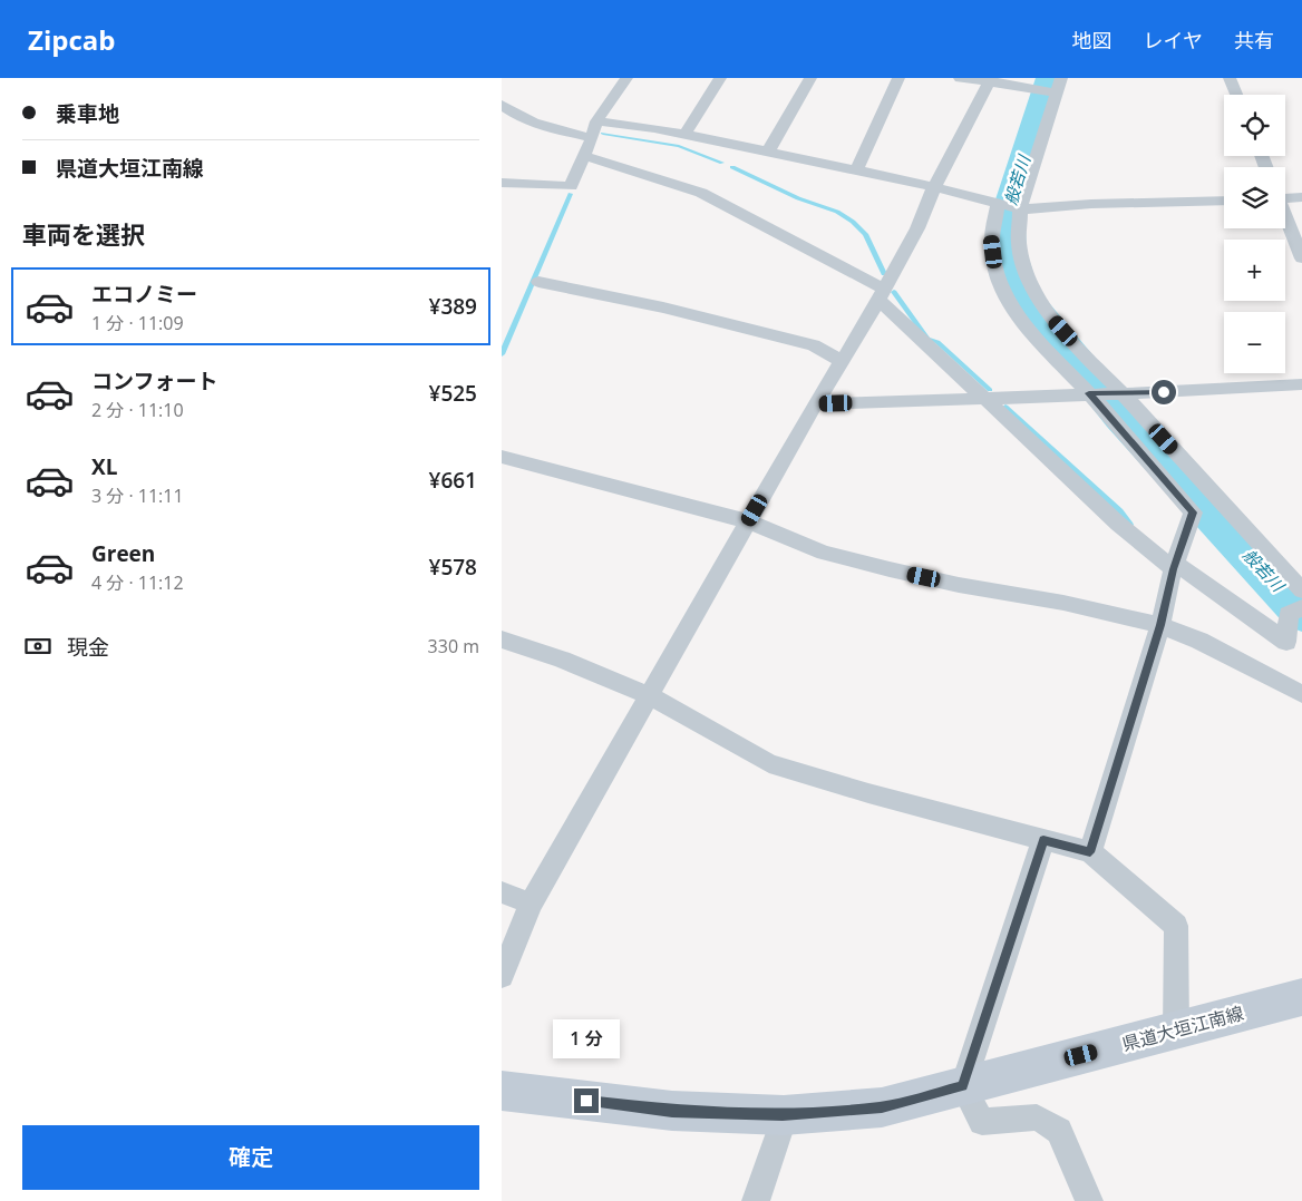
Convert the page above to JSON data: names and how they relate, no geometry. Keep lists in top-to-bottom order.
{
  "streets": {
    "main road": ["県道大垣江南線"]
  },
  "water": ["般若川"],
  "page": {
    "header": "Zipcab",
    "nav": ["地図", "レイヤ", "共有"],
    "banner": ["乗車地", "県道大垣江南線"],
    "map_buttons": ["+", "−"],
    "heading": "車両を選択",
    "list": [
      {
        "name": "エコノミー",
        "note": "1 分 · 11:09",
        "value": "¥389"
      },
      {
        "name": "コンフォート",
        "note": "2 分 · 11:10",
        "value": "¥525"
      },
      {
        "name": "XL",
        "note": "3 分 · 11:11",
        "value": "¥661"
      },
      {
        "name": "Green",
        "note": "4 分 · 11:12",
        "value": "¥578"
      }
    ],
    "pay": ["現金", "330 m"],
    "bubble": "1 分",
    "buttons": "確定"
  }
}
